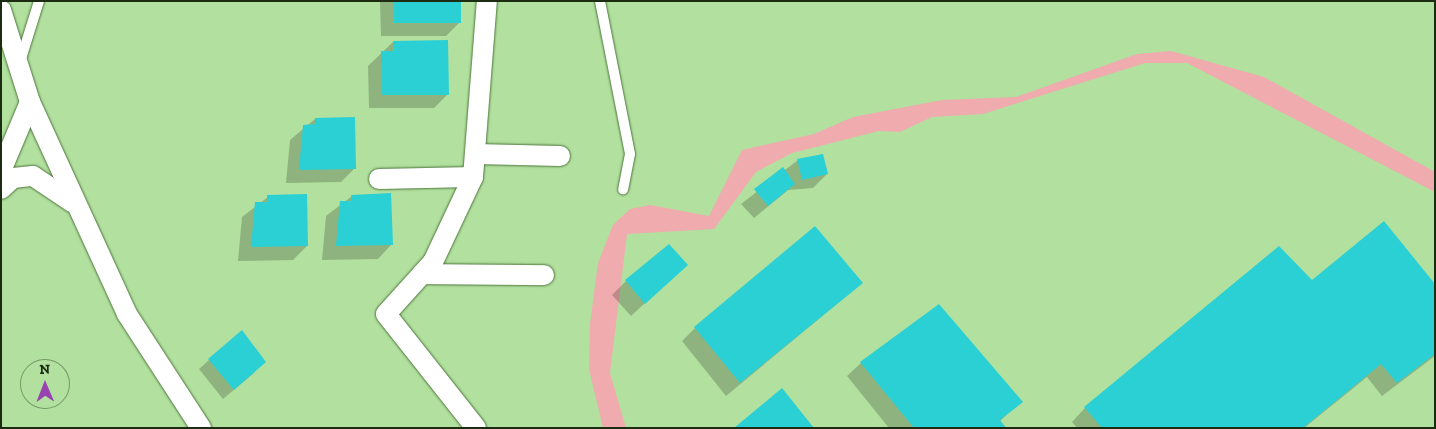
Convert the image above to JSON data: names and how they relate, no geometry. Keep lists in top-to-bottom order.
{
  "north": "top"
}
